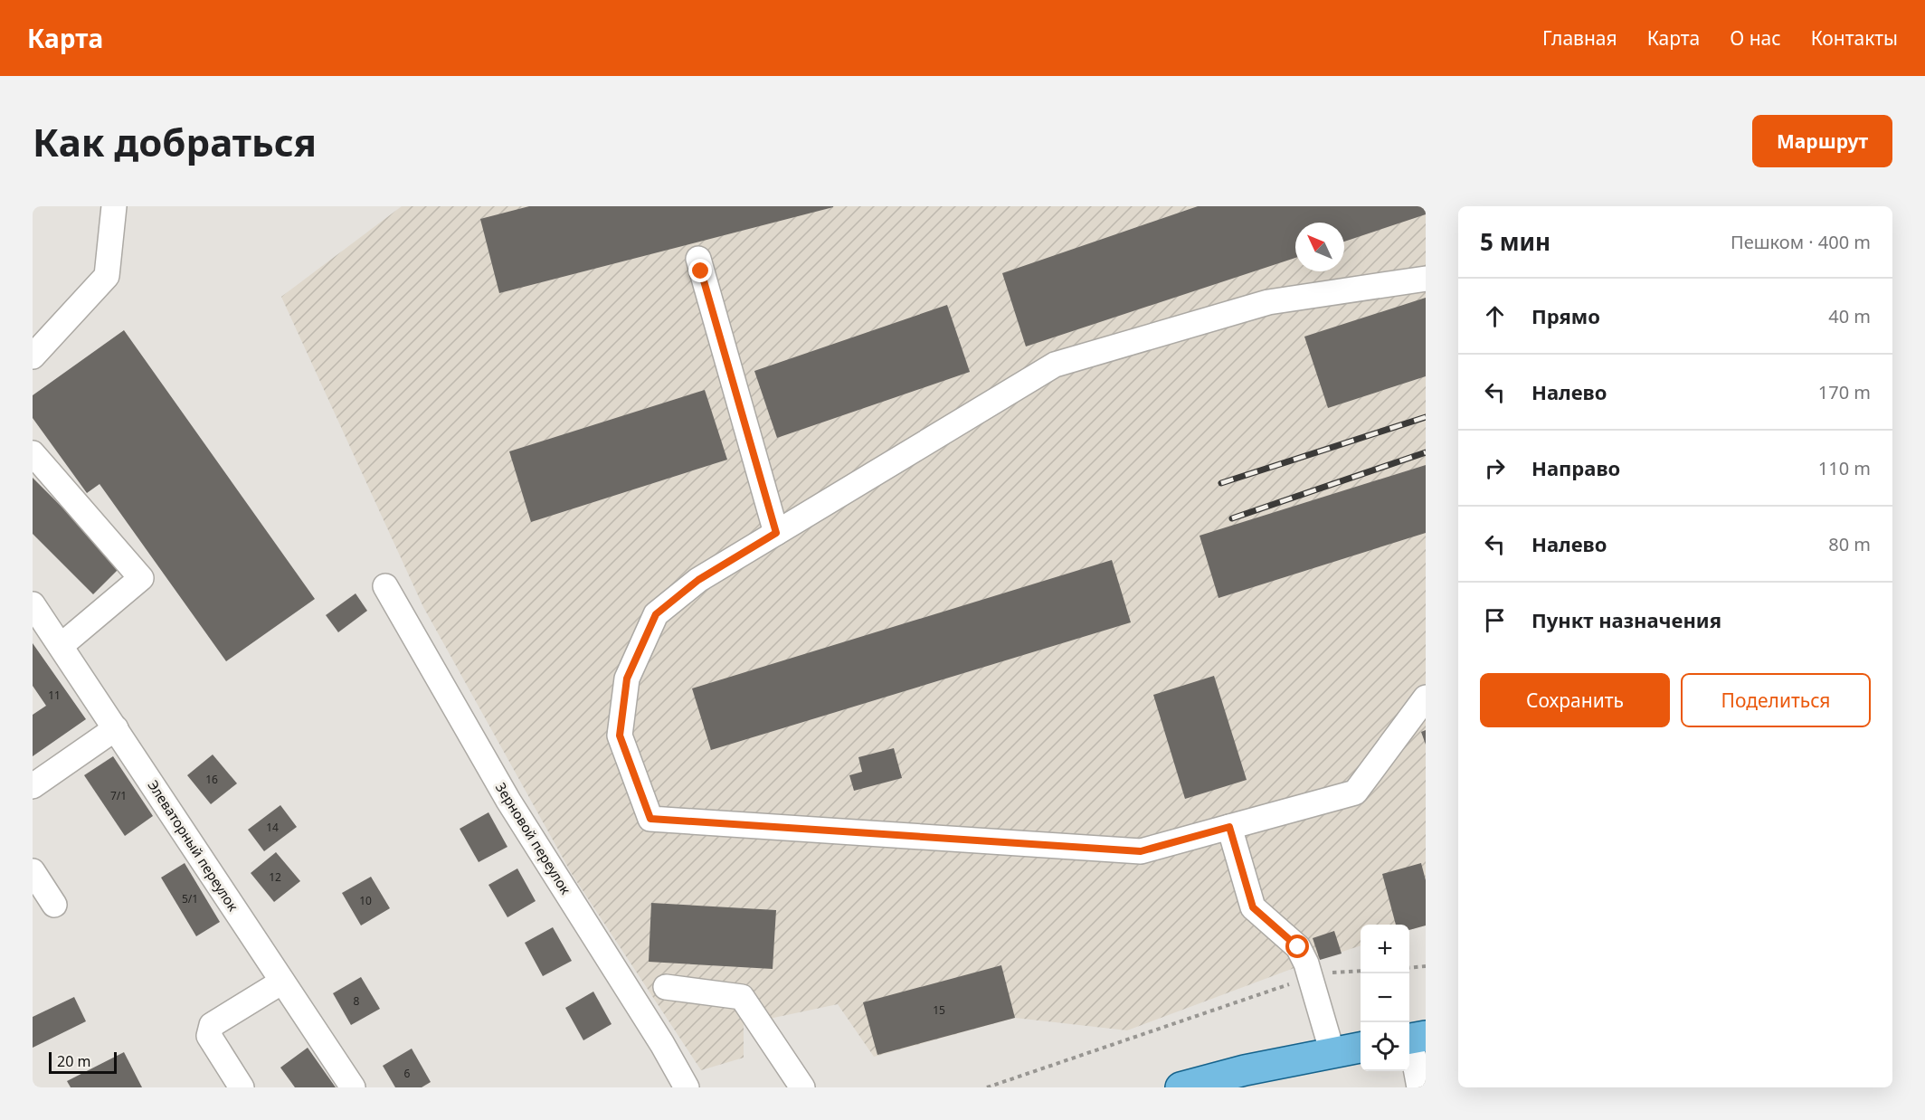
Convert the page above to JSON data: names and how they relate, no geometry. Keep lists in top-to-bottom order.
{
  "streets": {
    "street": ["Зерновой переулок", "Элеваторный переулок"]
  },
  "house_numbers": [
    "11",
    "16",
    "7/1",
    "14",
    "12",
    "5/1",
    "10",
    "8",
    "15",
    "6"
  ],
  "scale_bar": "20 m",
  "north": "top left",
  "page": {
    "header": "Карта",
    "nav": [
      "Главная",
      "Карта",
      "О нас",
      "Контакты"
    ],
    "buttons": [
      "Маршрут",
      ["Сохранить", "Поделиться"]
    ],
    "title": "Как добраться",
    "heading": ["5 мин", "Пешком · 400 m"],
    "list": [
      ["Прямо", "40 m"],
      ["Налево", "170 m"],
      ["Направо", "110 m"],
      ["Налево", "80 m"],
      "Пункт назначения"
    ],
    "map_buttons": ["+", "−"],
    "scale": "20 m"
  }
}
